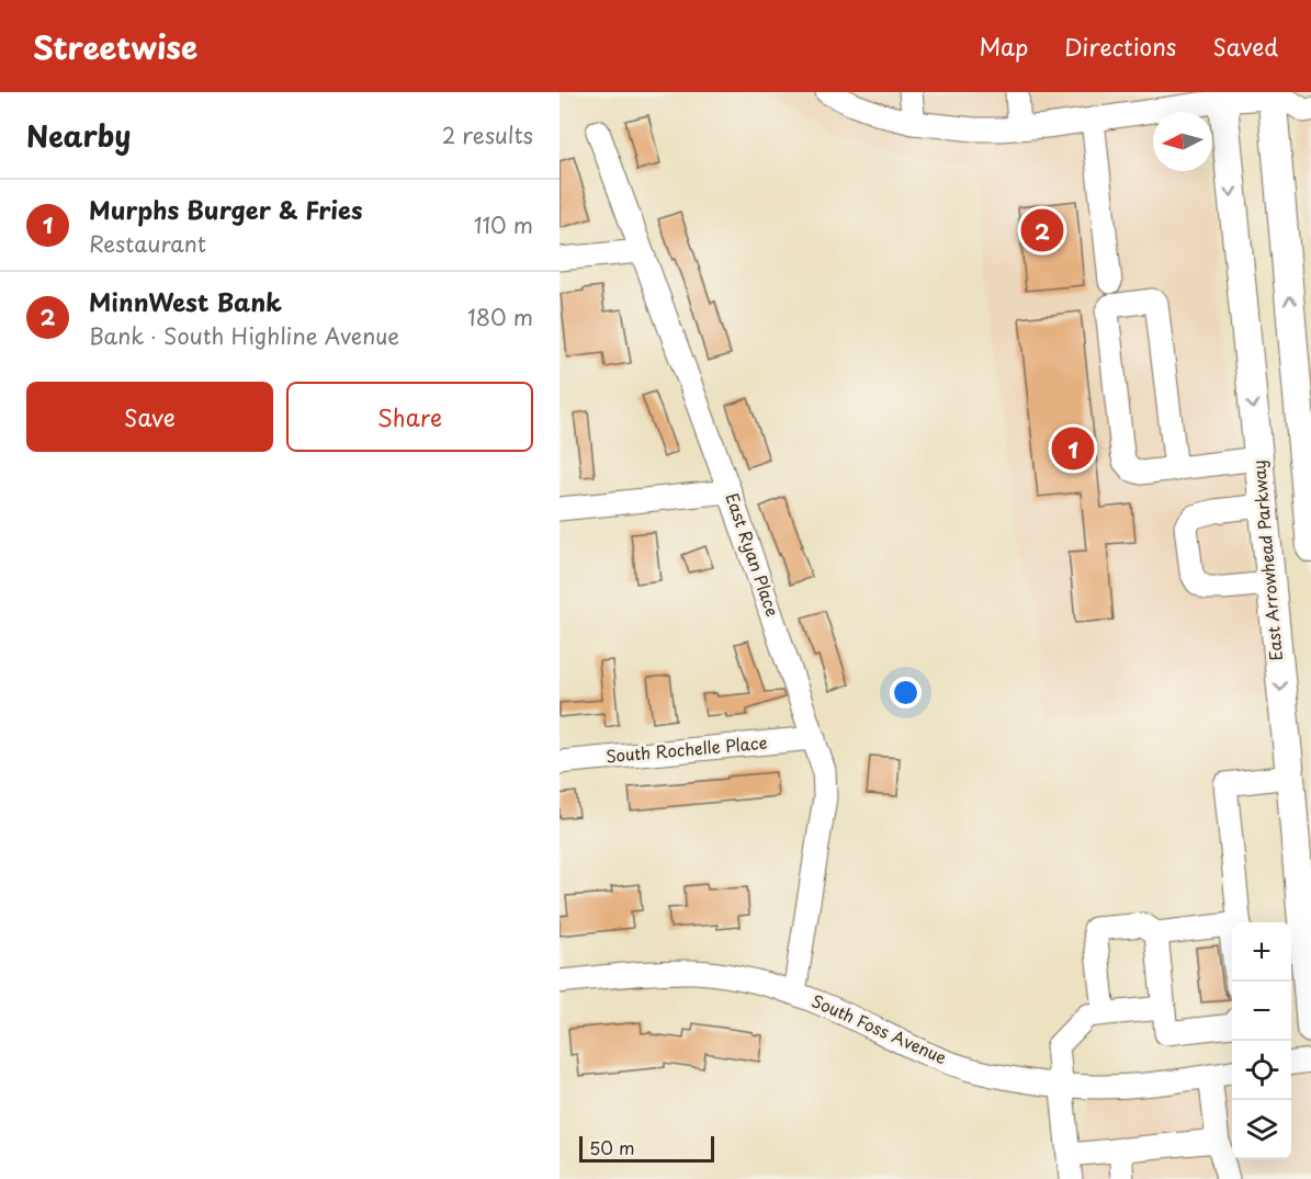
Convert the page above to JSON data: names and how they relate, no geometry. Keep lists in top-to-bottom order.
{
  "streets": {
    "main road": ["East Arrowhead Parkway"],
    "street": ["East Ryan Place", "South Rochelle Place", "South Foss Avenue"]
  },
  "crossings": [
    ["East Ryan Place", "South Rochelle Place"],
    ["East Ryan Place", "South Foss Avenue"]
  ],
  "scale_bar": "50 m",
  "north": "left",
  "page": {
    "header": "Streetwise",
    "nav": ["Map", "Directions", "Saved"],
    "heading": ["Nearby", "2 results"],
    "list": [
      {
        "mark": "1",
        "name": "Murphs Burger & Fries",
        "note": "Restaurant",
        "value": "110 m"
      },
      {
        "mark": "2",
        "name": "MinnWest Bank",
        "note": "Bank · South Highline Avenue",
        "value": "180 m"
      }
    ],
    "pins": ["2", "1"],
    "buttons": ["Save", "Share"],
    "map_buttons": ["+", "−"],
    "scale": "50 m"
  }
}
